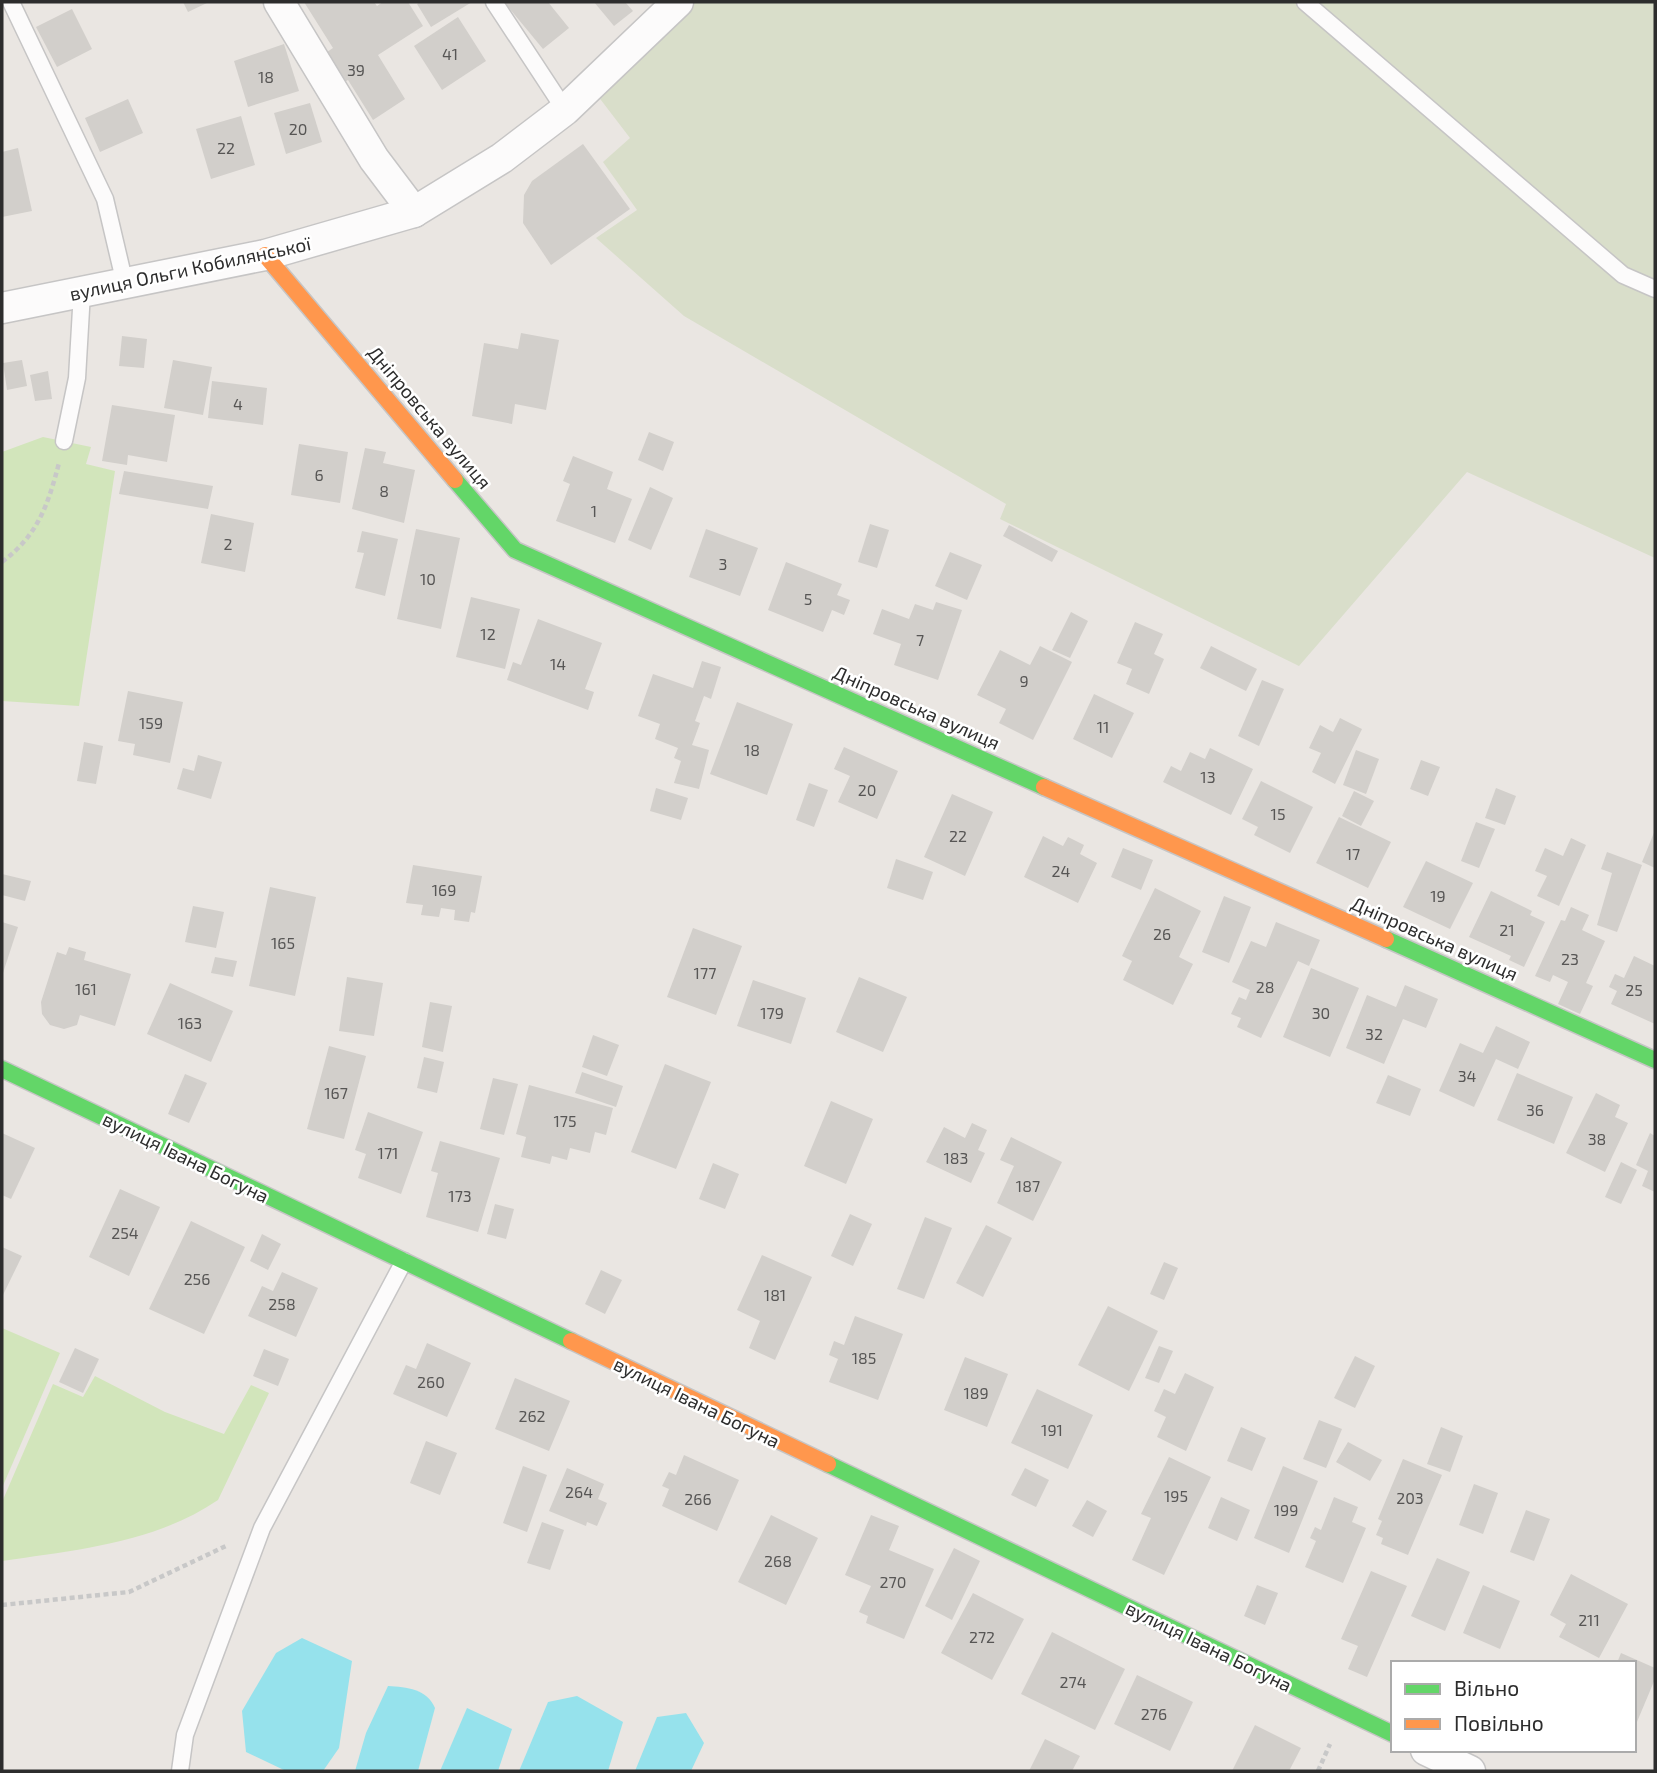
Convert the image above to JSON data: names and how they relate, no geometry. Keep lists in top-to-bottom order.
{
  "streets": {
    "street": ["вулиця Ольги Кобилянської", "Дніпровська вулиця", "вулиця Івана Богуна"]
  },
  "crossings": [
    ["вулиця Ольги Кобилянської", "Дніпровська вулиця"]
  ],
  "house_numbers": [
    "41",
    "39",
    "18",
    "20",
    "22",
    "4",
    "6",
    "8",
    "1",
    "2",
    "3",
    "10",
    "5",
    "12",
    "7",
    "14",
    "9",
    "159",
    "11",
    "18",
    "13",
    "20",
    "15",
    "22",
    "17",
    "24",
    "169",
    "19",
    "21",
    "26",
    "165",
    "23",
    "177",
    "28",
    "161",
    "25",
    "179",
    "30",
    "163",
    "32",
    "34",
    "167",
    "36",
    "175",
    "38",
    "171",
    "183",
    "187",
    "173",
    "254",
    "256",
    "181",
    "258",
    "185",
    "260",
    "189",
    "262",
    "191",
    "264",
    "195",
    "203",
    "266",
    "199",
    "268",
    "270",
    "211",
    "272",
    "274",
    "276"
  ],
  "legend": ["Вільно", "Повільно"]
}
